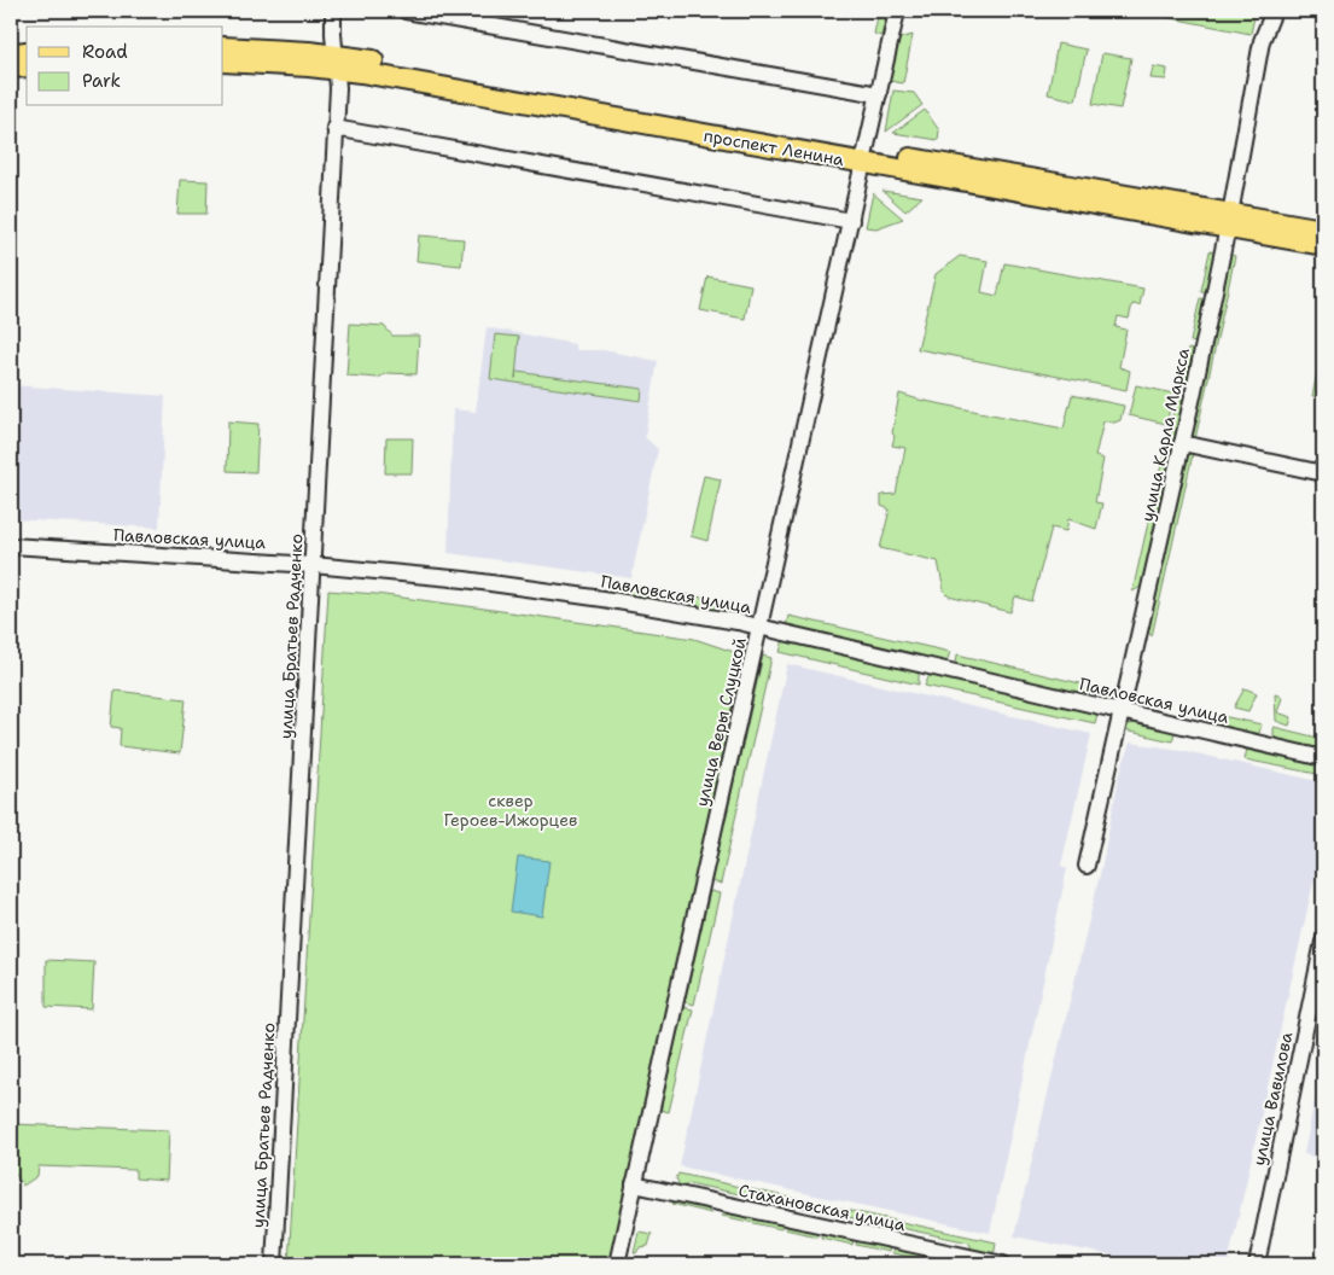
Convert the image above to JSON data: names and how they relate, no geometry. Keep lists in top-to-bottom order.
{
  "streets": {
    "main road": ["проспект Ленина"],
    "street": [
      "улица Карла Маркса",
      "Павловская улица",
      "улица Братьев Радченко",
      "улица Веры Слуцкой",
      "улица Вавилова",
      "Стахановская улица"
    ]
  },
  "crossings": [
    ["проспект Ленина", "улица Карла Маркса"],
    ["проспект Ленина", "улица Братьев Радченко"],
    ["проспект Ленина", "улица Веры Слуцкой"],
    ["улица Карла Маркса", "Павловская улица"],
    ["Павловская улица", "улица Братьев Радченко"],
    ["Павловская улица", "улица Веры Слуцкой"],
    ["улица Веры Слуцкой", "Стахановская улица"]
  ],
  "parks": ["сквер Героев-Ижорцев"],
  "legend": ["Road", "Park"]
}
